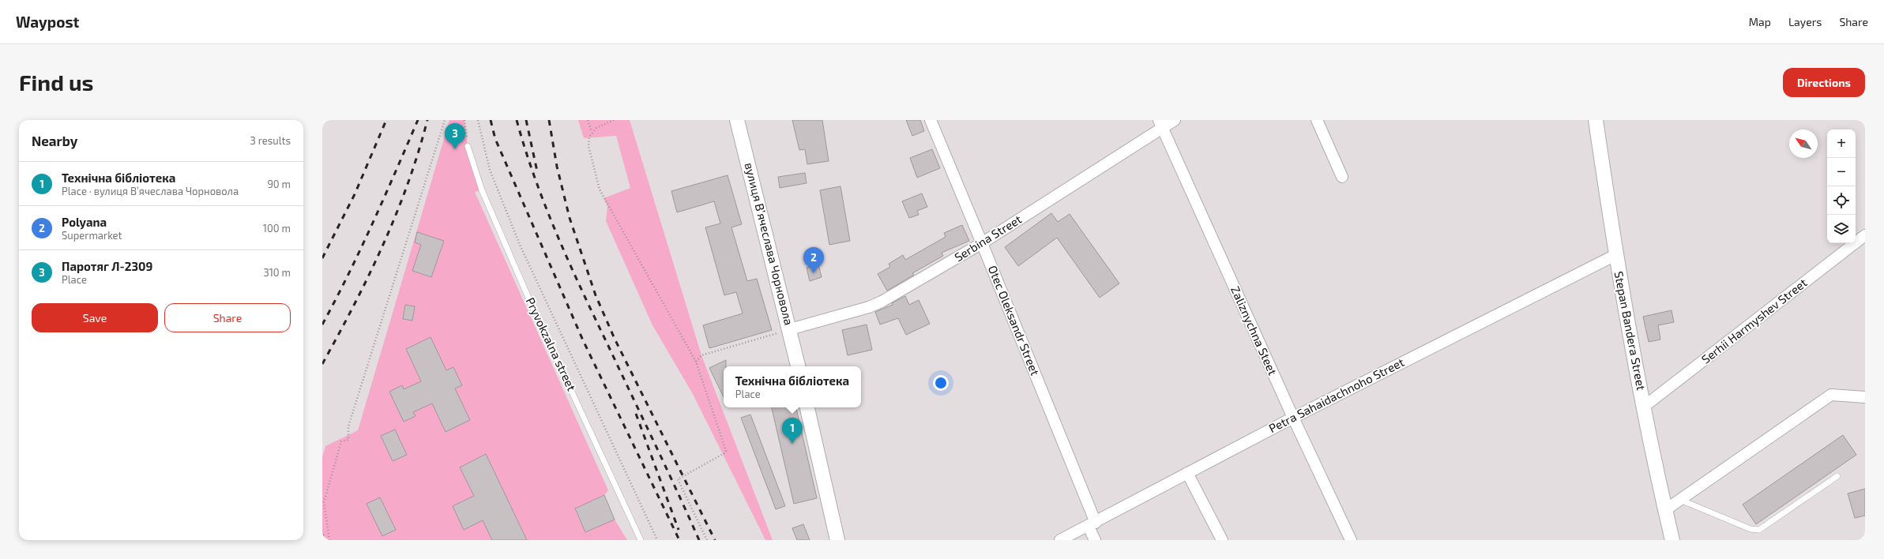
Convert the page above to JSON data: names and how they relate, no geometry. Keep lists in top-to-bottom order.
{
  "streets": {
    "street": [
      "Serbina Street",
      "вулиця Вʼячеслава Чорновола",
      "Otec Oleksandr Street",
      "Serhii Harmyshev Street",
      "Zaliznychna Steet",
      "Stepan Bandera Street",
      "Petra Sahaidachnoho Street"
    ],
    "lane": ["Pryvokzalna street"]
  },
  "crossings": [
    ["Serbina Street", "вулиця Вʼячеслава Чорновола"],
    ["Serbina Street", "Otec Oleksandr Street"],
    ["Serbina Street", "Zaliznychna Steet"],
    ["Otec Oleksandr Street", "Petra Sahaidachnoho Street"],
    ["Serhii Harmyshev Street", "Stepan Bandera Street"],
    ["Zaliznychna Steet", "Petra Sahaidachnoho Street"],
    ["Stepan Bandera Street", "Petra Sahaidachnoho Street"]
  ],
  "north": "top left",
  "page": {
    "header": "Waypost",
    "nav": ["Map", "Layers", "Share"],
    "buttons": [
      "Directions",
      ["Save", "Share"]
    ],
    "title": "Find us",
    "heading": ["Nearby", "3 results"],
    "pins": ["3", "2", "1"],
    "map_buttons": ["+", "−"],
    "list": [
      {
        "mark": "1",
        "name": "Технічна бібліотека",
        "note": "Place · вулиця Вʼячеслава Чорновола",
        "value": "90 m"
      },
      {
        "mark": "2",
        "name": "Polyana",
        "note": "Supermarket",
        "value": "100 m"
      },
      {
        "mark": "3",
        "name": "Паротяг Л-2309",
        "note": "Place",
        "value": "310 m"
      }
    ],
    "popup": ["Технічна бібліотека", "Place"]
  }
}
